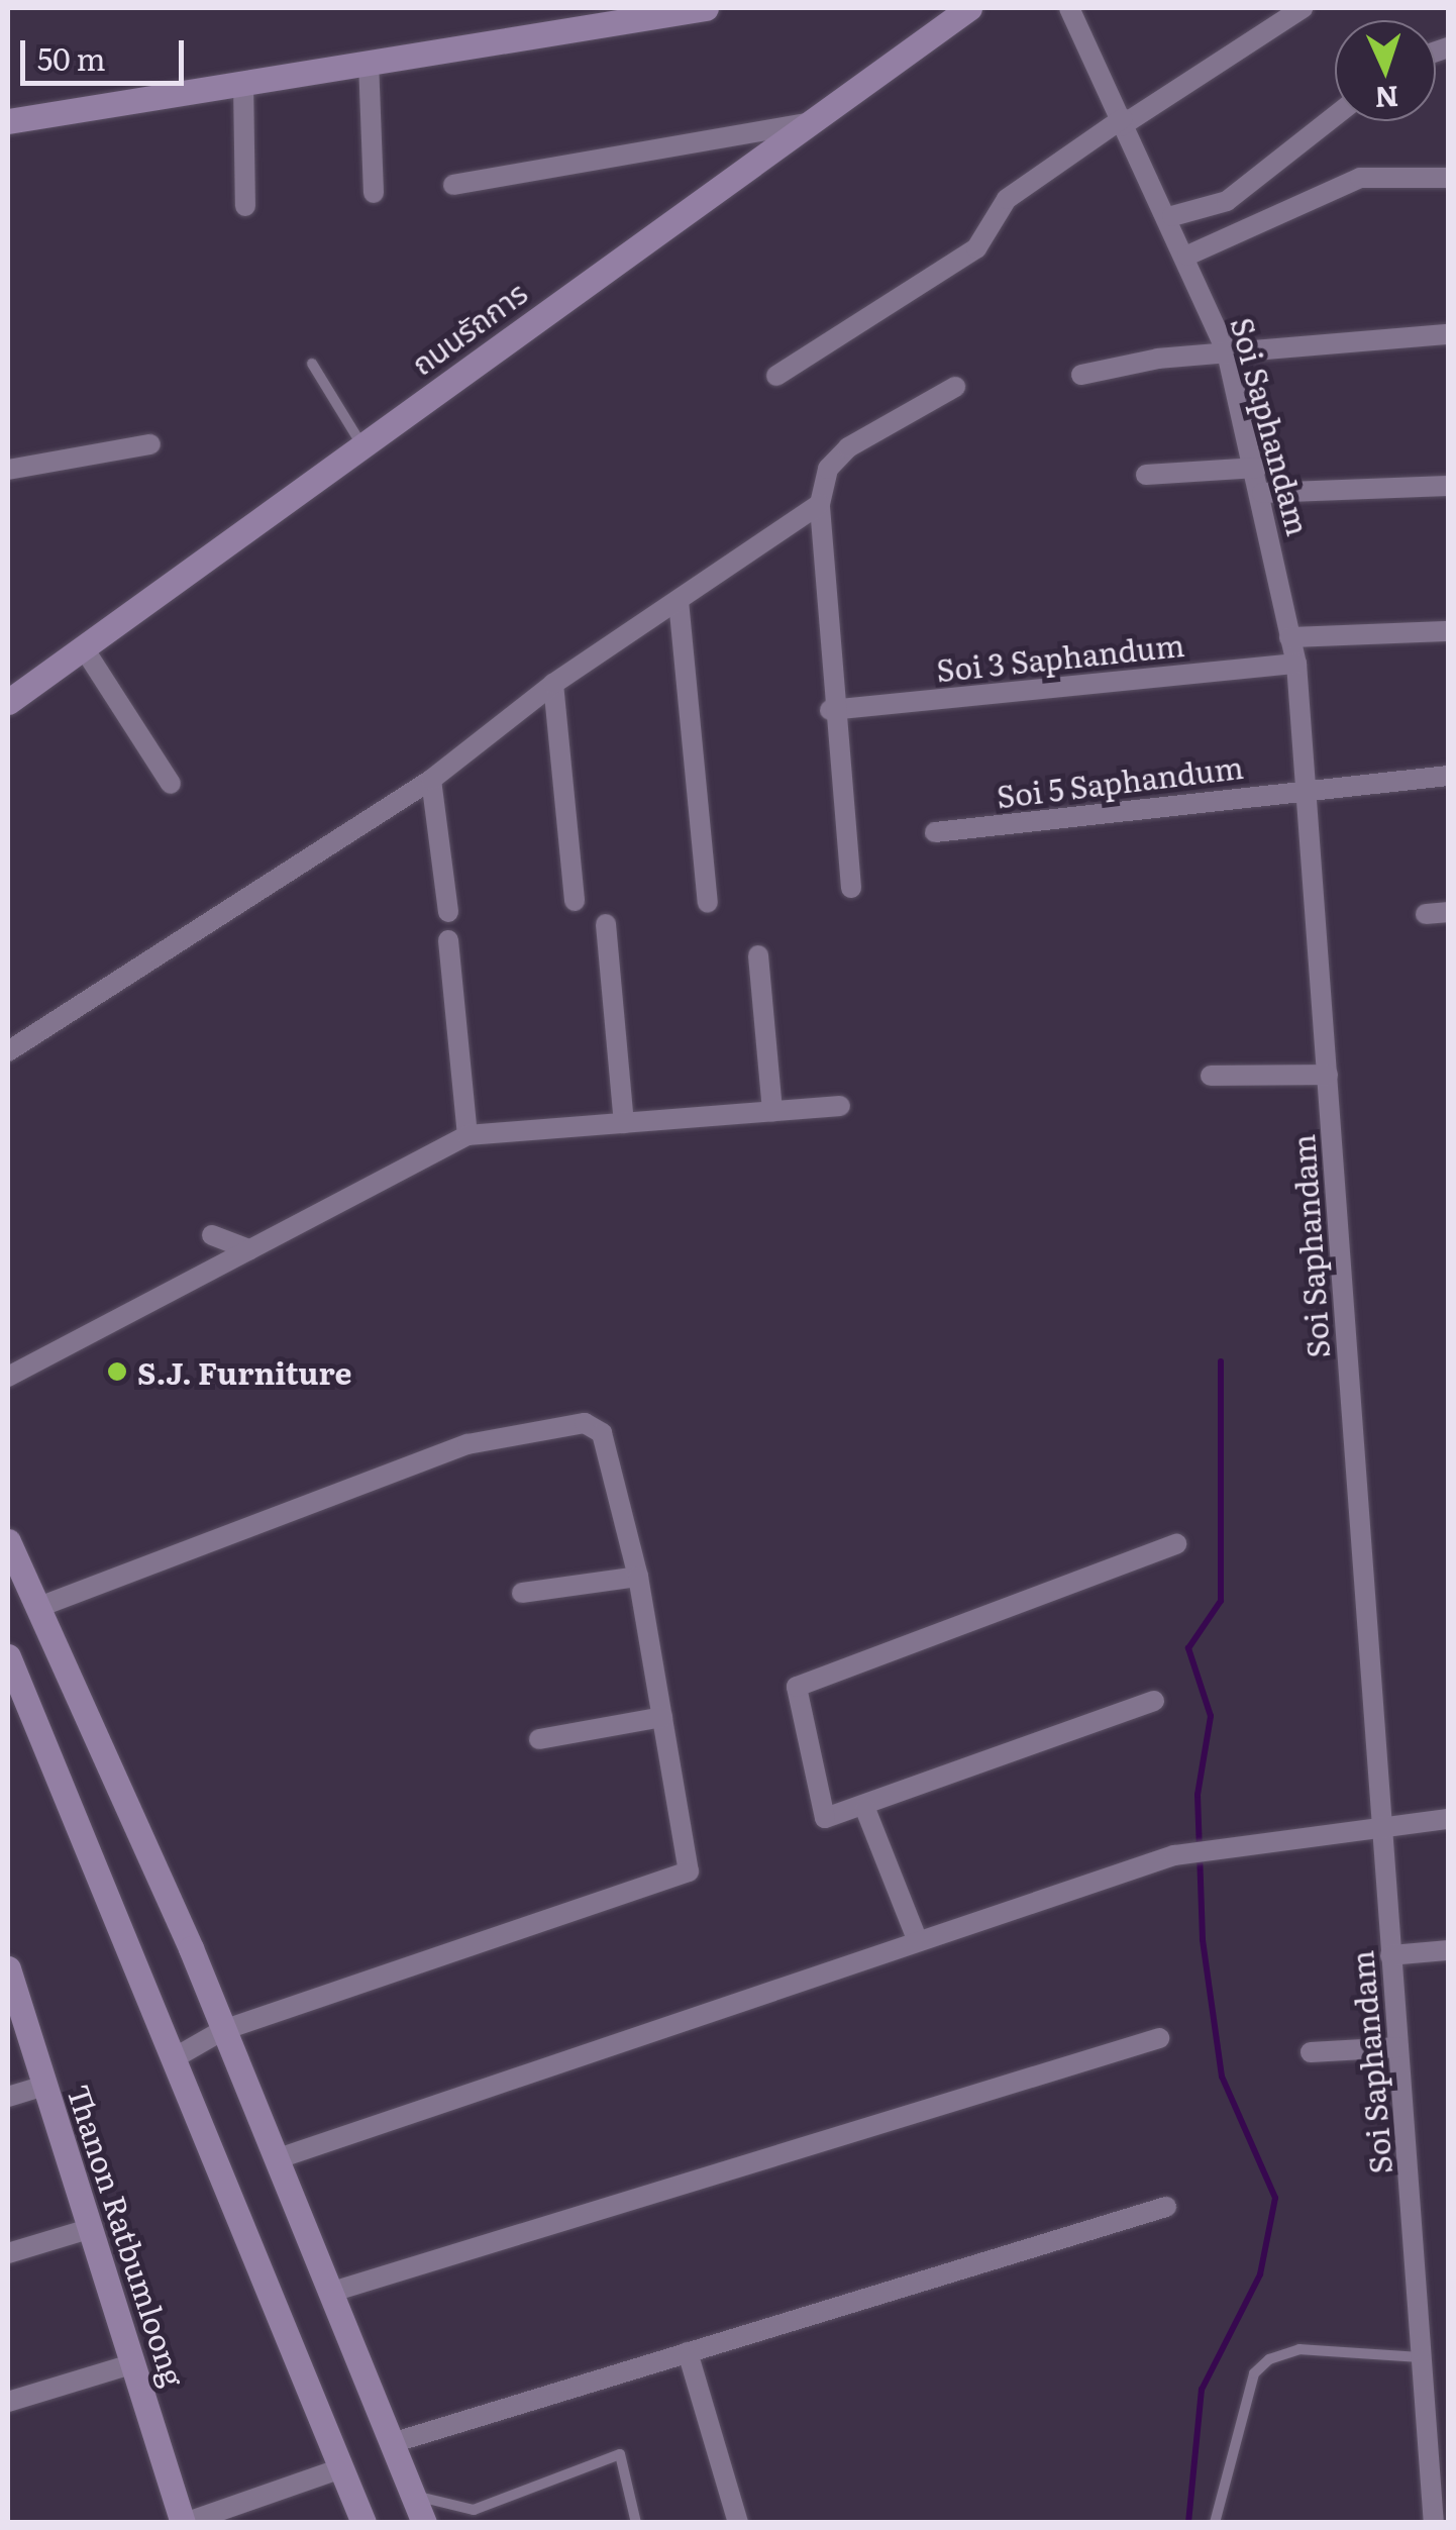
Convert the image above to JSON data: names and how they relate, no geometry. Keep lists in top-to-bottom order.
{
  "streets": {
    "street": [
      "ถนนรัถการ",
      "Soi Saphandam",
      "Soi 3 Saphandum",
      "Soi 5 Saphandum",
      "Thanon Ratbumloong"
    ]
  },
  "crossings": [
    ["Soi Saphandam", "Soi 3 Saphandum"],
    ["Soi Saphandam", "Soi 5 Saphandum"]
  ],
  "places": ["S.J. Furniture"],
  "scale_bar": "50 m",
  "north": "bottom"
}
